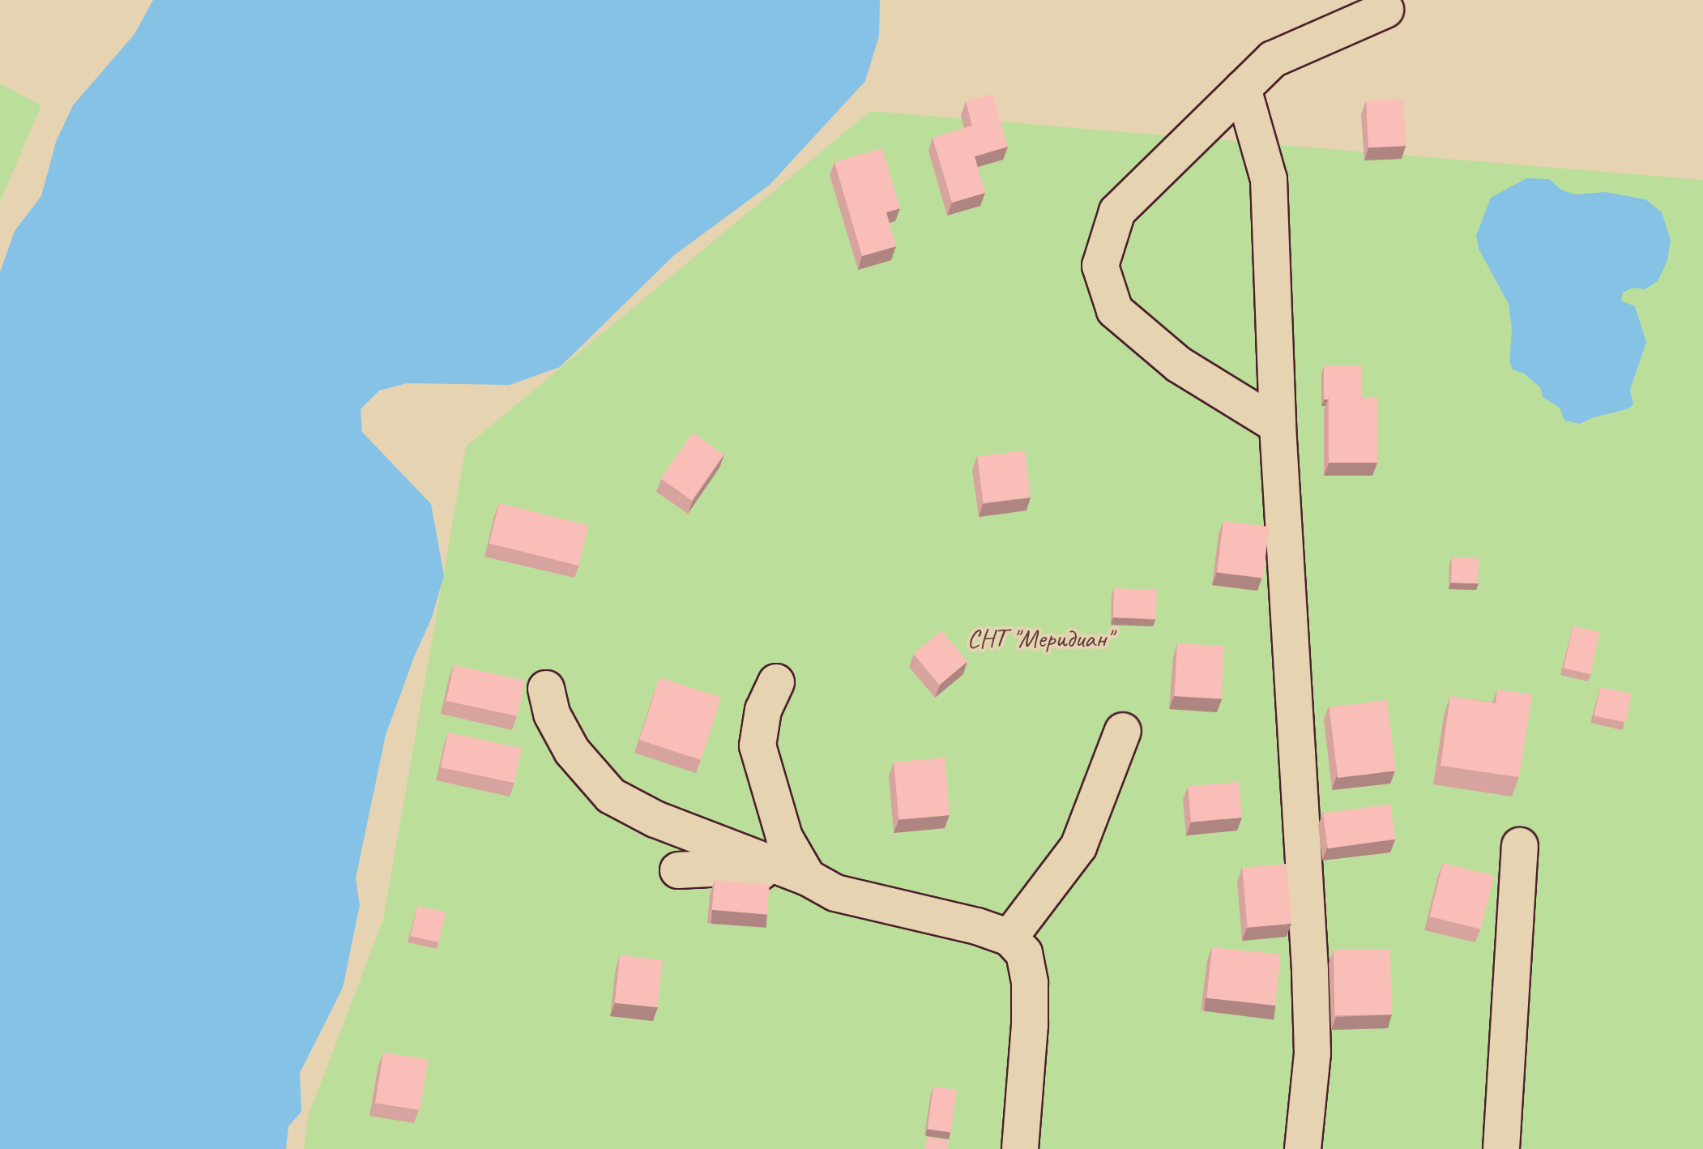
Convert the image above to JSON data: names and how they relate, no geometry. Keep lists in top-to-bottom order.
{
  "parks": ["СНТ \"Меридиан\""]
}
